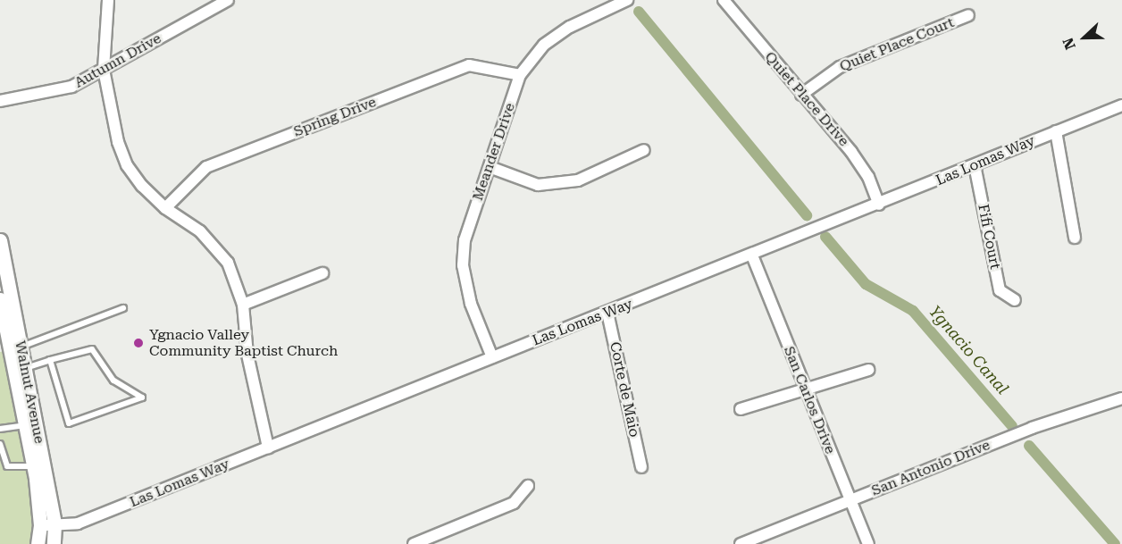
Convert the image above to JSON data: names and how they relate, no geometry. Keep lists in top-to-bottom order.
{
  "streets": {
    "street": [
      "Quiet Place Court",
      "Autumn Drive",
      "Quiet Place Drive",
      "Spring Drive",
      "Meander Drive",
      "Las Lomas Way",
      "Fifi Court",
      "Corte de Maio",
      "Walnut Avenue",
      "San Carlos Drive",
      "San Antonio Drive"
    ]
  },
  "crossings": [
    ["Quiet Place Court", "Quiet Place Drive"],
    ["Quiet Place Drive", "Las Lomas Way"],
    ["Spring Drive", "Meander Drive"],
    ["Meander Drive", "Las Lomas Way"],
    ["Las Lomas Way", "Fifi Court"],
    ["Las Lomas Way", "Corte de Maio"],
    ["Las Lomas Way", "Walnut Avenue"],
    ["Las Lomas Way", "San Carlos Drive"],
    ["San Carlos Drive", "San Antonio Drive"]
  ],
  "water": ["Ygnacio Canal"],
  "places": ["Ygnacio Valley Community Baptist Church"],
  "north": "left"
}
